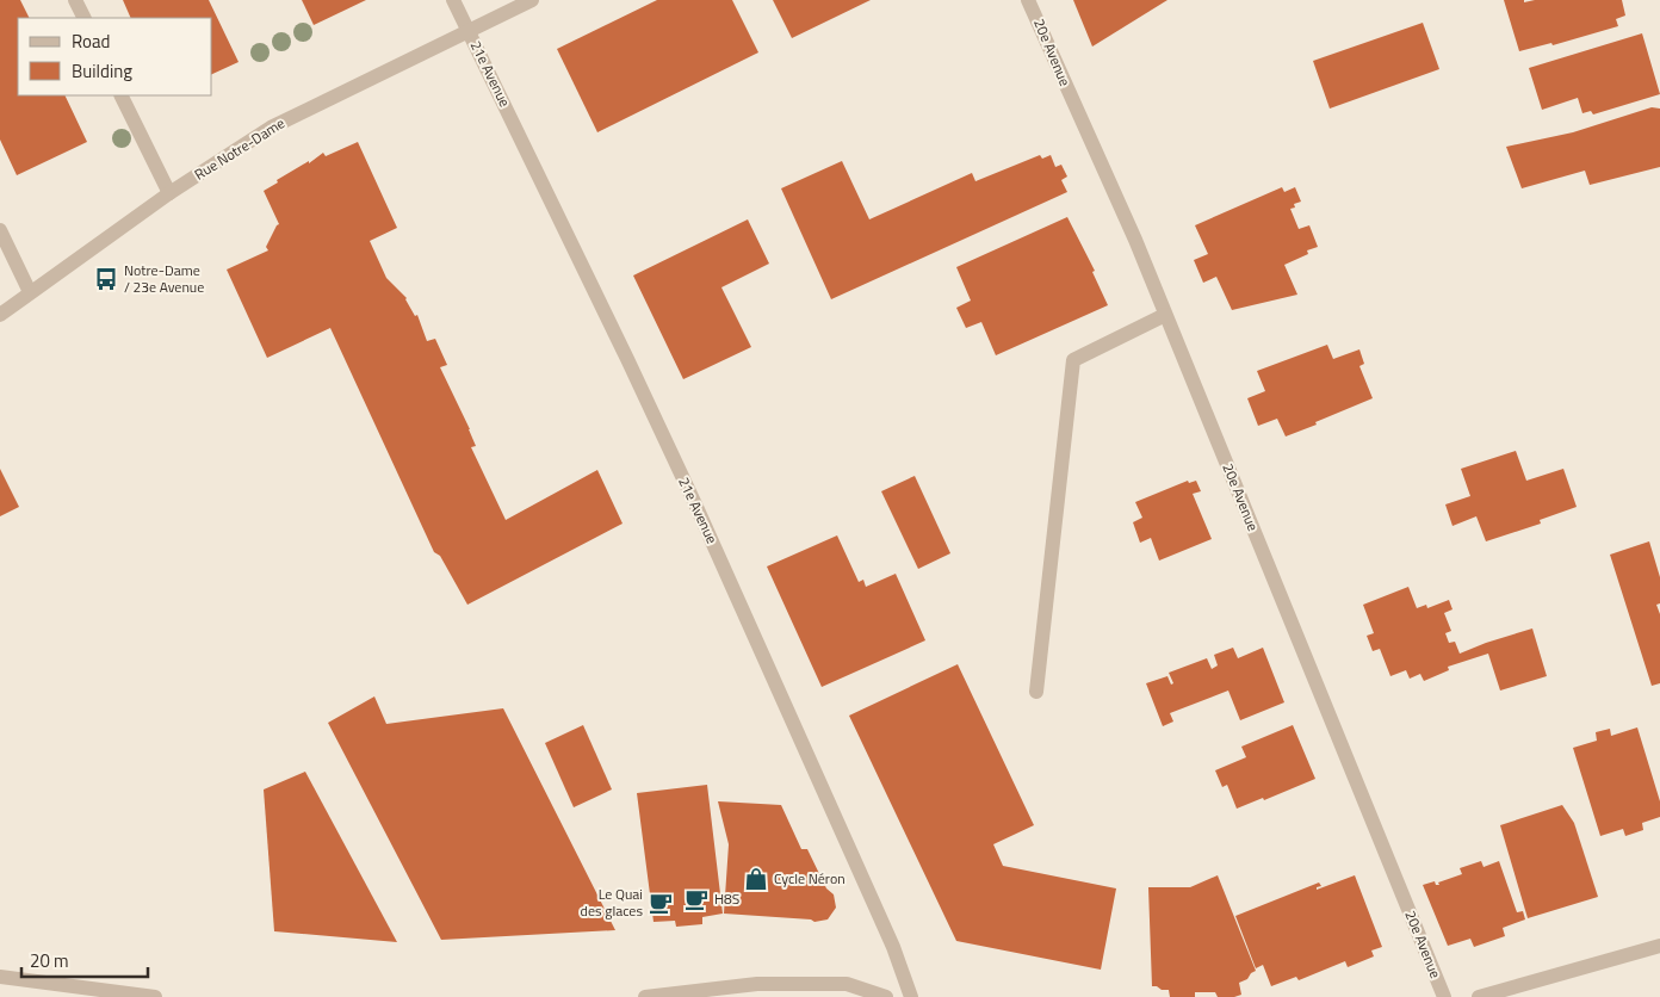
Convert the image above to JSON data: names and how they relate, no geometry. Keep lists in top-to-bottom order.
{
  "streets": {
    "street": ["20e Avenue", "21e Avenue", "Rue Notre-Dame"]
  },
  "crossings": [
    ["21e Avenue", "Rue Notre-Dame"]
  ],
  "places": {
    "bus stop": ["Notre-Dame / 23e Avenue"],
    "shop": ["Cycle Néron"],
    "cafe": ["H8S", "Le Quai des glaces"]
  },
  "legend": ["Road", "Building"],
  "scale_bar": "20 m"
}
